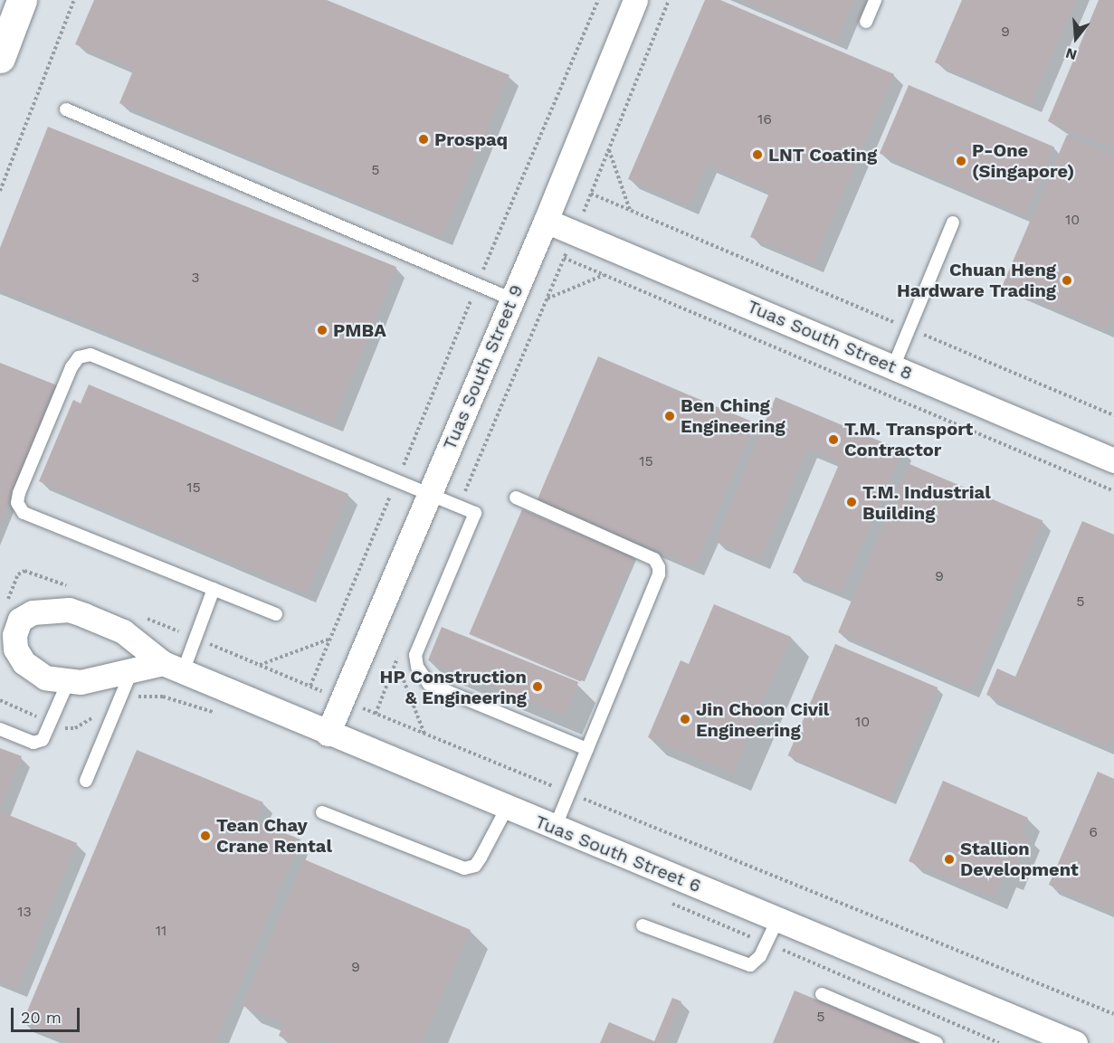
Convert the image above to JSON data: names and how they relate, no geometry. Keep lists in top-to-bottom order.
{
  "streets": {
    "street": ["Tuas South Street 8", "Tuas South Street 9", "Tuas South Street 6"]
  },
  "crossings": [
    ["Tuas South Street 8", "Tuas South Street 9"],
    ["Tuas South Street 9", "Tuas South Street 6"]
  ],
  "places": [
    "Prospaq",
    "LNT Coating",
    "P-One (Singapore)",
    "Chuan Heng Hardware Trading",
    "PMBA",
    "Ben Ching Engineering",
    "T.M. Transport Contractor",
    "T.M. Industrial Building",
    "HP Construction & Engineering",
    "Jin Choon Civil Engineering",
    "Tean Chay Crane Rental",
    "Stallion Development"
  ],
  "house_numbers": [
    "9",
    "16",
    "5",
    "10",
    "3",
    "15",
    "15",
    "9",
    "5",
    "10",
    "6",
    "13",
    "11",
    "9",
    "5"
  ],
  "scale_bar": "20 m",
  "north": "bottom"
}
